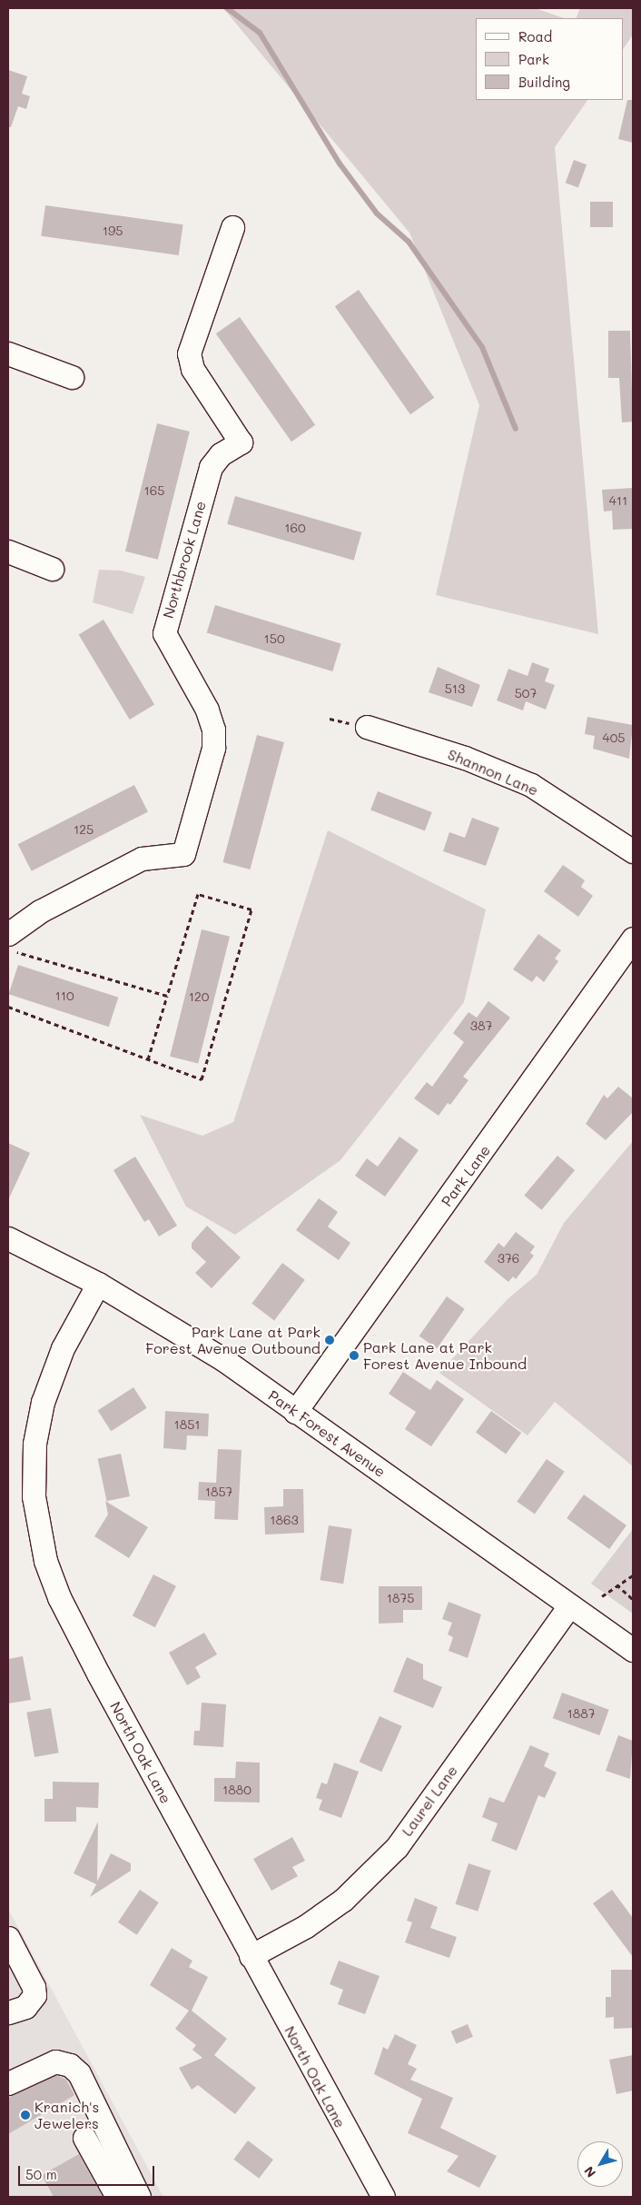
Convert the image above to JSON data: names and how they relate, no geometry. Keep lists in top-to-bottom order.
{
  "streets": {
    "street": [
      "Northbrook Lane",
      "Shannon Lane",
      "Park Lane",
      "Park Forest Avenue",
      "North Oak Lane",
      "Laurel Lane"
    ]
  },
  "crossings": [
    ["Park Lane", "Park Forest Avenue"],
    ["Park Forest Avenue", "North Oak Lane"],
    ["Park Forest Avenue", "Laurel Lane"],
    ["North Oak Lane", "Laurel Lane"]
  ],
  "places": ["Park Lane at Park Forest Avenue Outbound", "Park Lane at Park Forest Avenue Inbound", "Kranich's Jewelers"],
  "house_numbers": [
    "195",
    "165",
    "411",
    "160",
    "150",
    "513",
    "507",
    "405",
    "125",
    "110",
    "120",
    "387",
    "376",
    "1851",
    "1857",
    "1863",
    "1875",
    "1887",
    "1880"
  ],
  "legend": ["Road", "Park", "Building"],
  "scale_bar": "50 m",
  "north": "bottom left"
}
